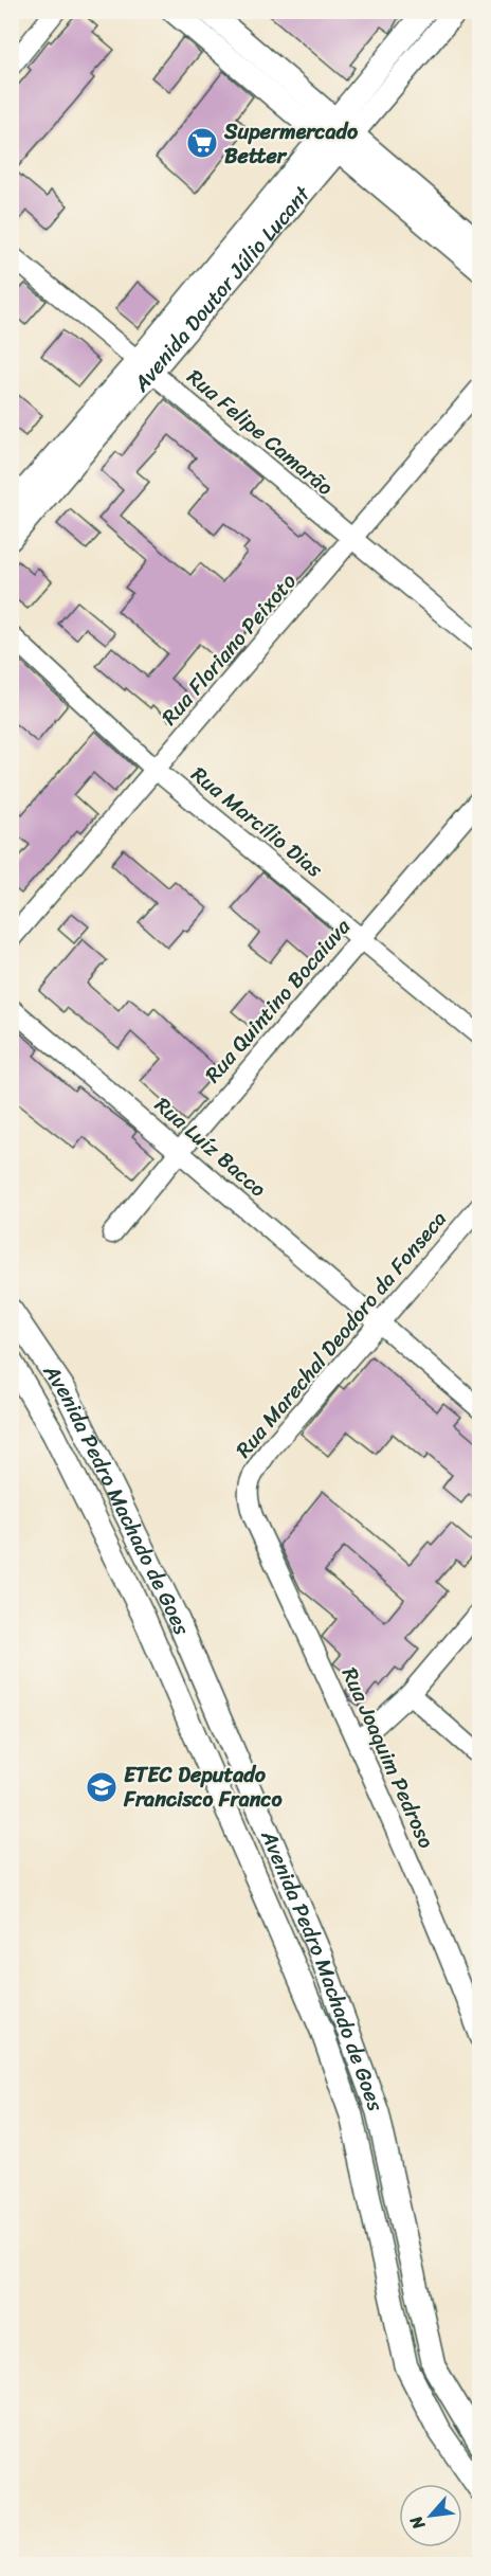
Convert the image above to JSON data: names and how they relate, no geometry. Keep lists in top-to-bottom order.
{
  "streets": {
    "street": [
      "Avenida Doutor Júlio Lucant",
      "Rua Felipe Camarão",
      "Rua Floriano Peixoto",
      "Rua Marcílio Dias",
      "Rua Quintino Bocaiuva",
      "Rua Luíz Bacco",
      "Rua Marechal Deodoro da Fonseca",
      "Avenida Pedro Machado de Goes",
      "Rua Joaquim Pedroso"
    ]
  },
  "crossings": [
    ["Avenida Doutor Júlio Lucant", "Rua Felipe Camarão"],
    ["Rua Felipe Camarão", "Rua Floriano Peixoto"],
    ["Rua Floriano Peixoto", "Rua Marcílio Dias"],
    ["Rua Marcílio Dias", "Rua Quintino Bocaiuva"],
    ["Rua Quintino Bocaiuva", "Rua Luíz Bacco"],
    ["Rua Luíz Bacco", "Rua Marechal Deodoro da Fonseca"],
    ["Rua Marechal Deodoro da Fonseca", "Rua Joaquim Pedroso"]
  ],
  "places": {
    "supermarket": ["Supermercado Better"],
    "school or university": ["ETEC Deputado Francisco Franco"]
  },
  "north": "bottom left"
}
